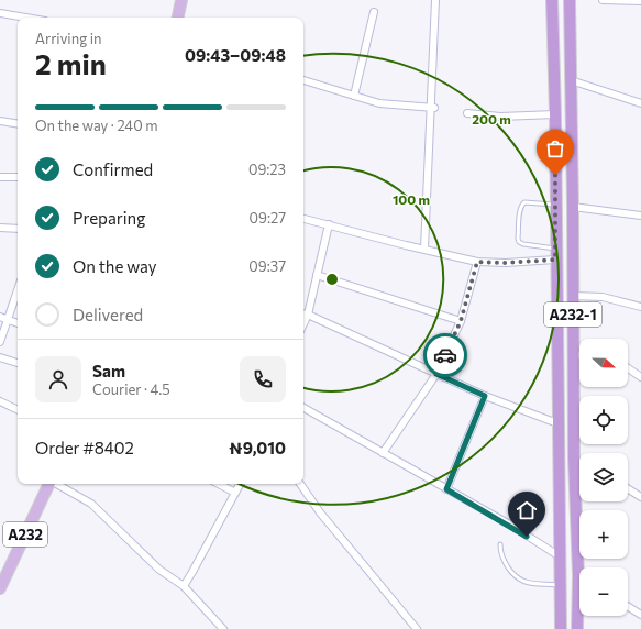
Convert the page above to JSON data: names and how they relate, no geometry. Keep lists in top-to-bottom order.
{
  "streets": {
    "highway": ["A232-1"],
    "main road": ["A232"]
  },
  "north": "right",
  "page": {
    "heading": ["2 min", "Arriving in", "09:43–09:48"],
    "panel": [
      "Sam",
      "Courier · 4.5",
      "Order #8402",
      "₦9,010"
    ],
    "bar": "On the way · 240 m",
    "list": [
      ["Confirmed", "09:23"],
      ["Preparing", "09:27"],
      ["On the way", "09:37"],
      "Delivered"
    ],
    "map_buttons": ["+", "−"]
  },
  "rings": ["200 m", "100 m"]
}
